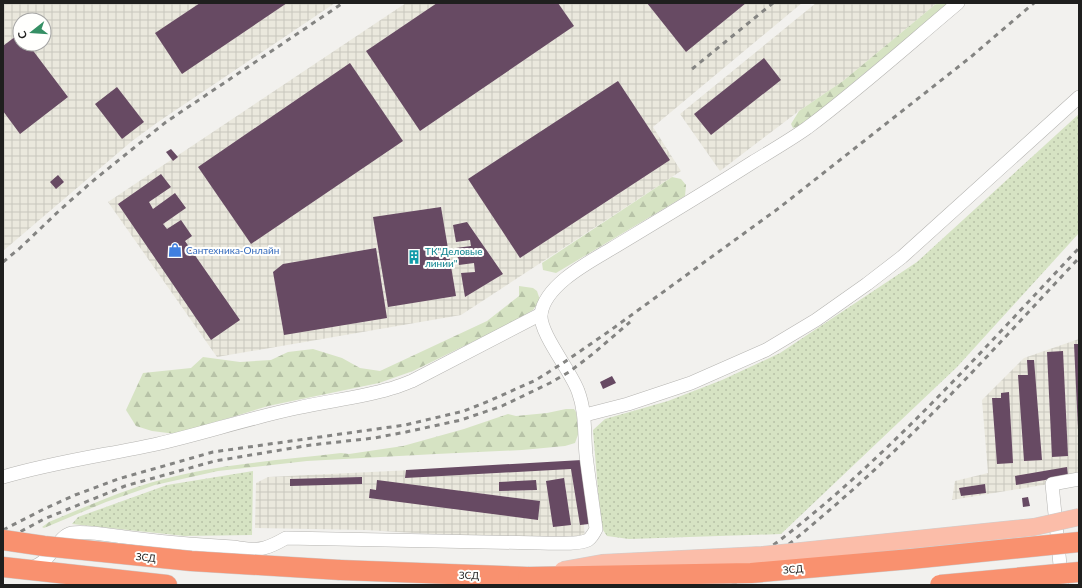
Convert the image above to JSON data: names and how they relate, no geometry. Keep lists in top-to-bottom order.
{
  "streets": {
    "highway": ["ЗСД"]
  },
  "places": {
    "shop": ["Сантехника-Онлайн"],
    "building": ["ТК\"Деловые линии\""]
  },
  "north": "left"
}
